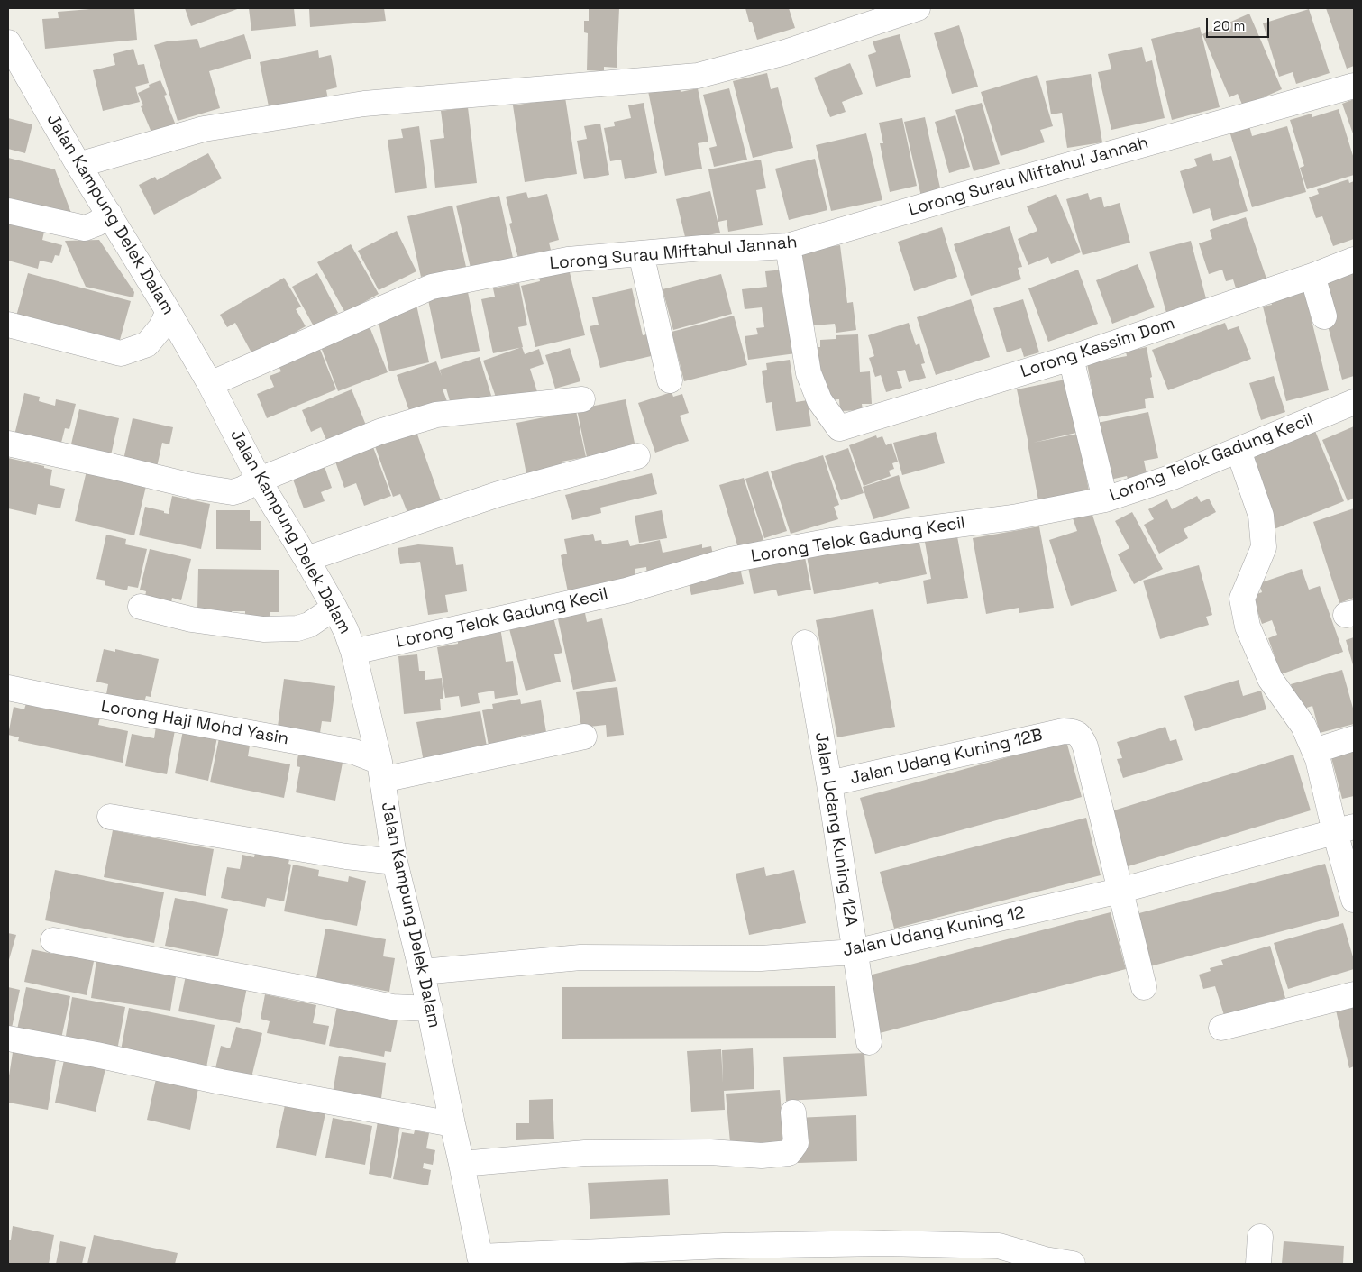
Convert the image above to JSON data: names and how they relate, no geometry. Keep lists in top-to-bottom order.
{
  "streets": {
    "street": [
      "Lorong Surau Miftahul Jannah",
      "Jalan Kampung Delek Dalam",
      "Lorong Kassim Dom",
      "Lorong Telok Gadung Kecil",
      "Lorong Haji Mohd Yasin",
      "Jalan Udang Kuning 12B",
      "Jalan Udang Kuning 12A",
      "Jalan Udang Kuning 12"
    ]
  },
  "crossings": [
    ["Lorong Surau Miftahul Jannah", "Jalan Kampung Delek Dalam"],
    ["Lorong Surau Miftahul Jannah", "Lorong Kassim Dom"],
    ["Jalan Kampung Delek Dalam", "Lorong Telok Gadung Kecil"],
    ["Jalan Kampung Delek Dalam", "Lorong Haji Mohd Yasin"],
    ["Jalan Kampung Delek Dalam", "Jalan Udang Kuning 12"],
    ["Jalan Udang Kuning 12B", "Jalan Udang Kuning 12A"],
    ["Jalan Udang Kuning 12B", "Jalan Udang Kuning 12"],
    ["Jalan Udang Kuning 12A", "Jalan Udang Kuning 12"]
  ],
  "scale_bar": "20 m"
}
